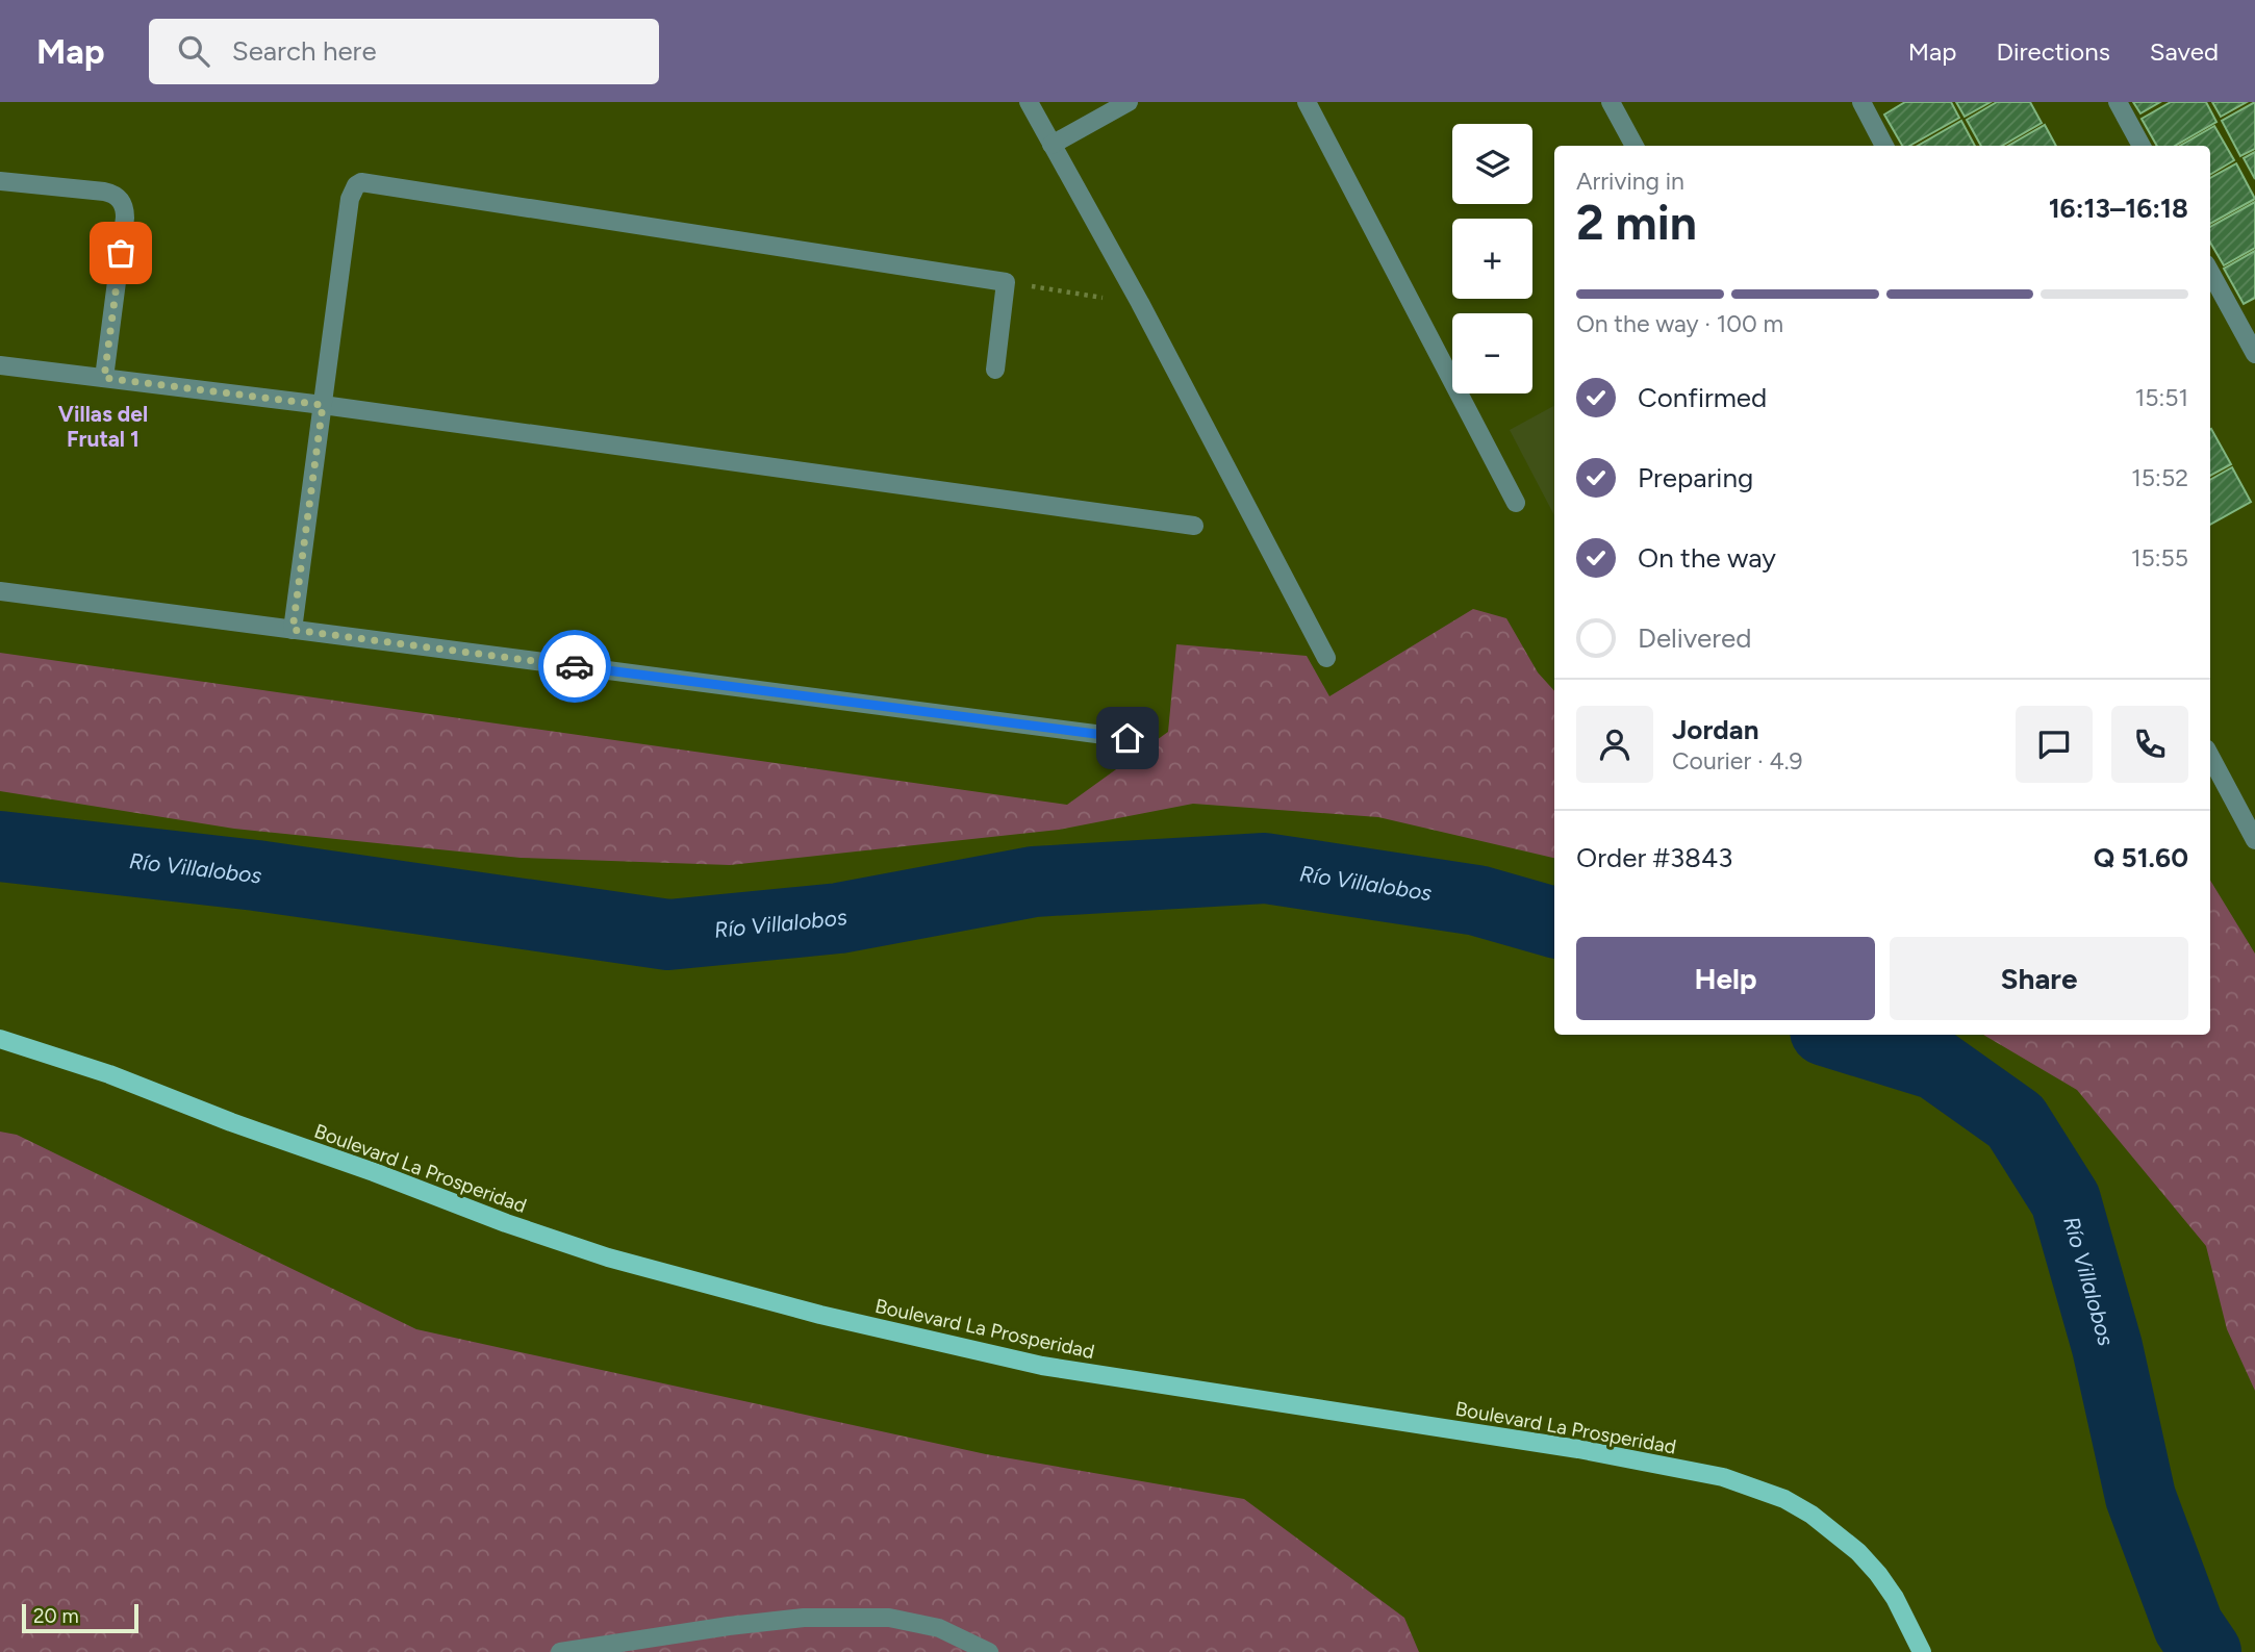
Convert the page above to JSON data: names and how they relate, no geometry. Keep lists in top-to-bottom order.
{
  "streets": {
    "main road": ["Boulevard La Prosperidad"]
  },
  "districts": ["Villas del Frutal 1"],
  "water": ["Río Villalobos"],
  "scale_bar": "20 m",
  "page": {
    "header": "Map",
    "search": "Search here",
    "nav": ["Map", "Directions", "Saved"],
    "map_buttons": ["+", "−"],
    "heading": ["2 min", "Arriving in", "16:13–16:18"],
    "panel": [
      "Jordan",
      "Courier · 4.9",
      "Order #3843",
      "Q 51.60"
    ],
    "bar": "On the way · 100 m",
    "list": [
      ["Confirmed", "15:51"],
      ["Preparing", "15:52"],
      ["On the way", "15:55"],
      "Delivered"
    ],
    "buttons": ["Help", "Share"],
    "scale": "20 m"
  }
}
